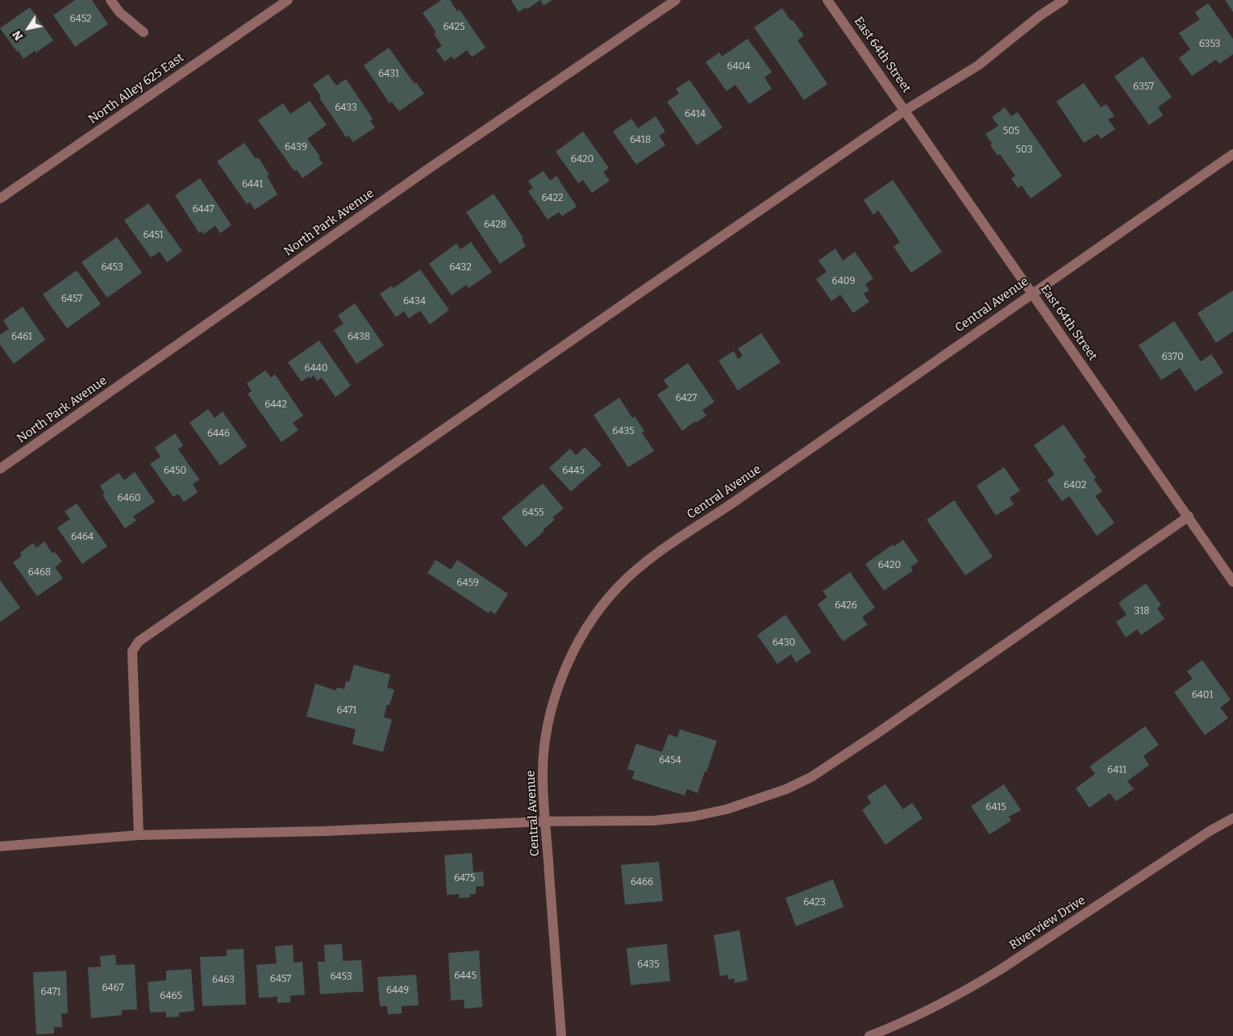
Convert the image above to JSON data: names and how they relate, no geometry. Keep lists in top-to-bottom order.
{
  "streets": {
    "street": [
      "East 64th Street",
      "North Alley 625 East",
      "North Park Avenue",
      "Central Avenue",
      "Riverview Drive"
    ]
  },
  "crossings": [
    ["East 64th Street", "Central Avenue"]
  ],
  "house_numbers": [
    "6452",
    "6425",
    "6353",
    "6404",
    "6431",
    "6357",
    "6433",
    "6414",
    "505",
    "6418",
    "6439",
    "503",
    "6420",
    "6441",
    "6422",
    "6447",
    "6428",
    "6451",
    "6453",
    "6432",
    "6409",
    "6457",
    "6434",
    "6461",
    "6438",
    "6370",
    "6440",
    "6427",
    "6442",
    "6435",
    "6446",
    "6450",
    "6445",
    "6402",
    "6460",
    "6455",
    "6464",
    "6420",
    "6468",
    "6459",
    "6426",
    "318",
    "6430",
    "6401",
    "6471",
    "6454",
    "6411",
    "6415",
    "6475",
    "6466",
    "6423",
    "6435",
    "6445",
    "6453",
    "6457",
    "6463",
    "6467",
    "6449",
    "6471",
    "6465"
  ],
  "north": "bottom left"
}
